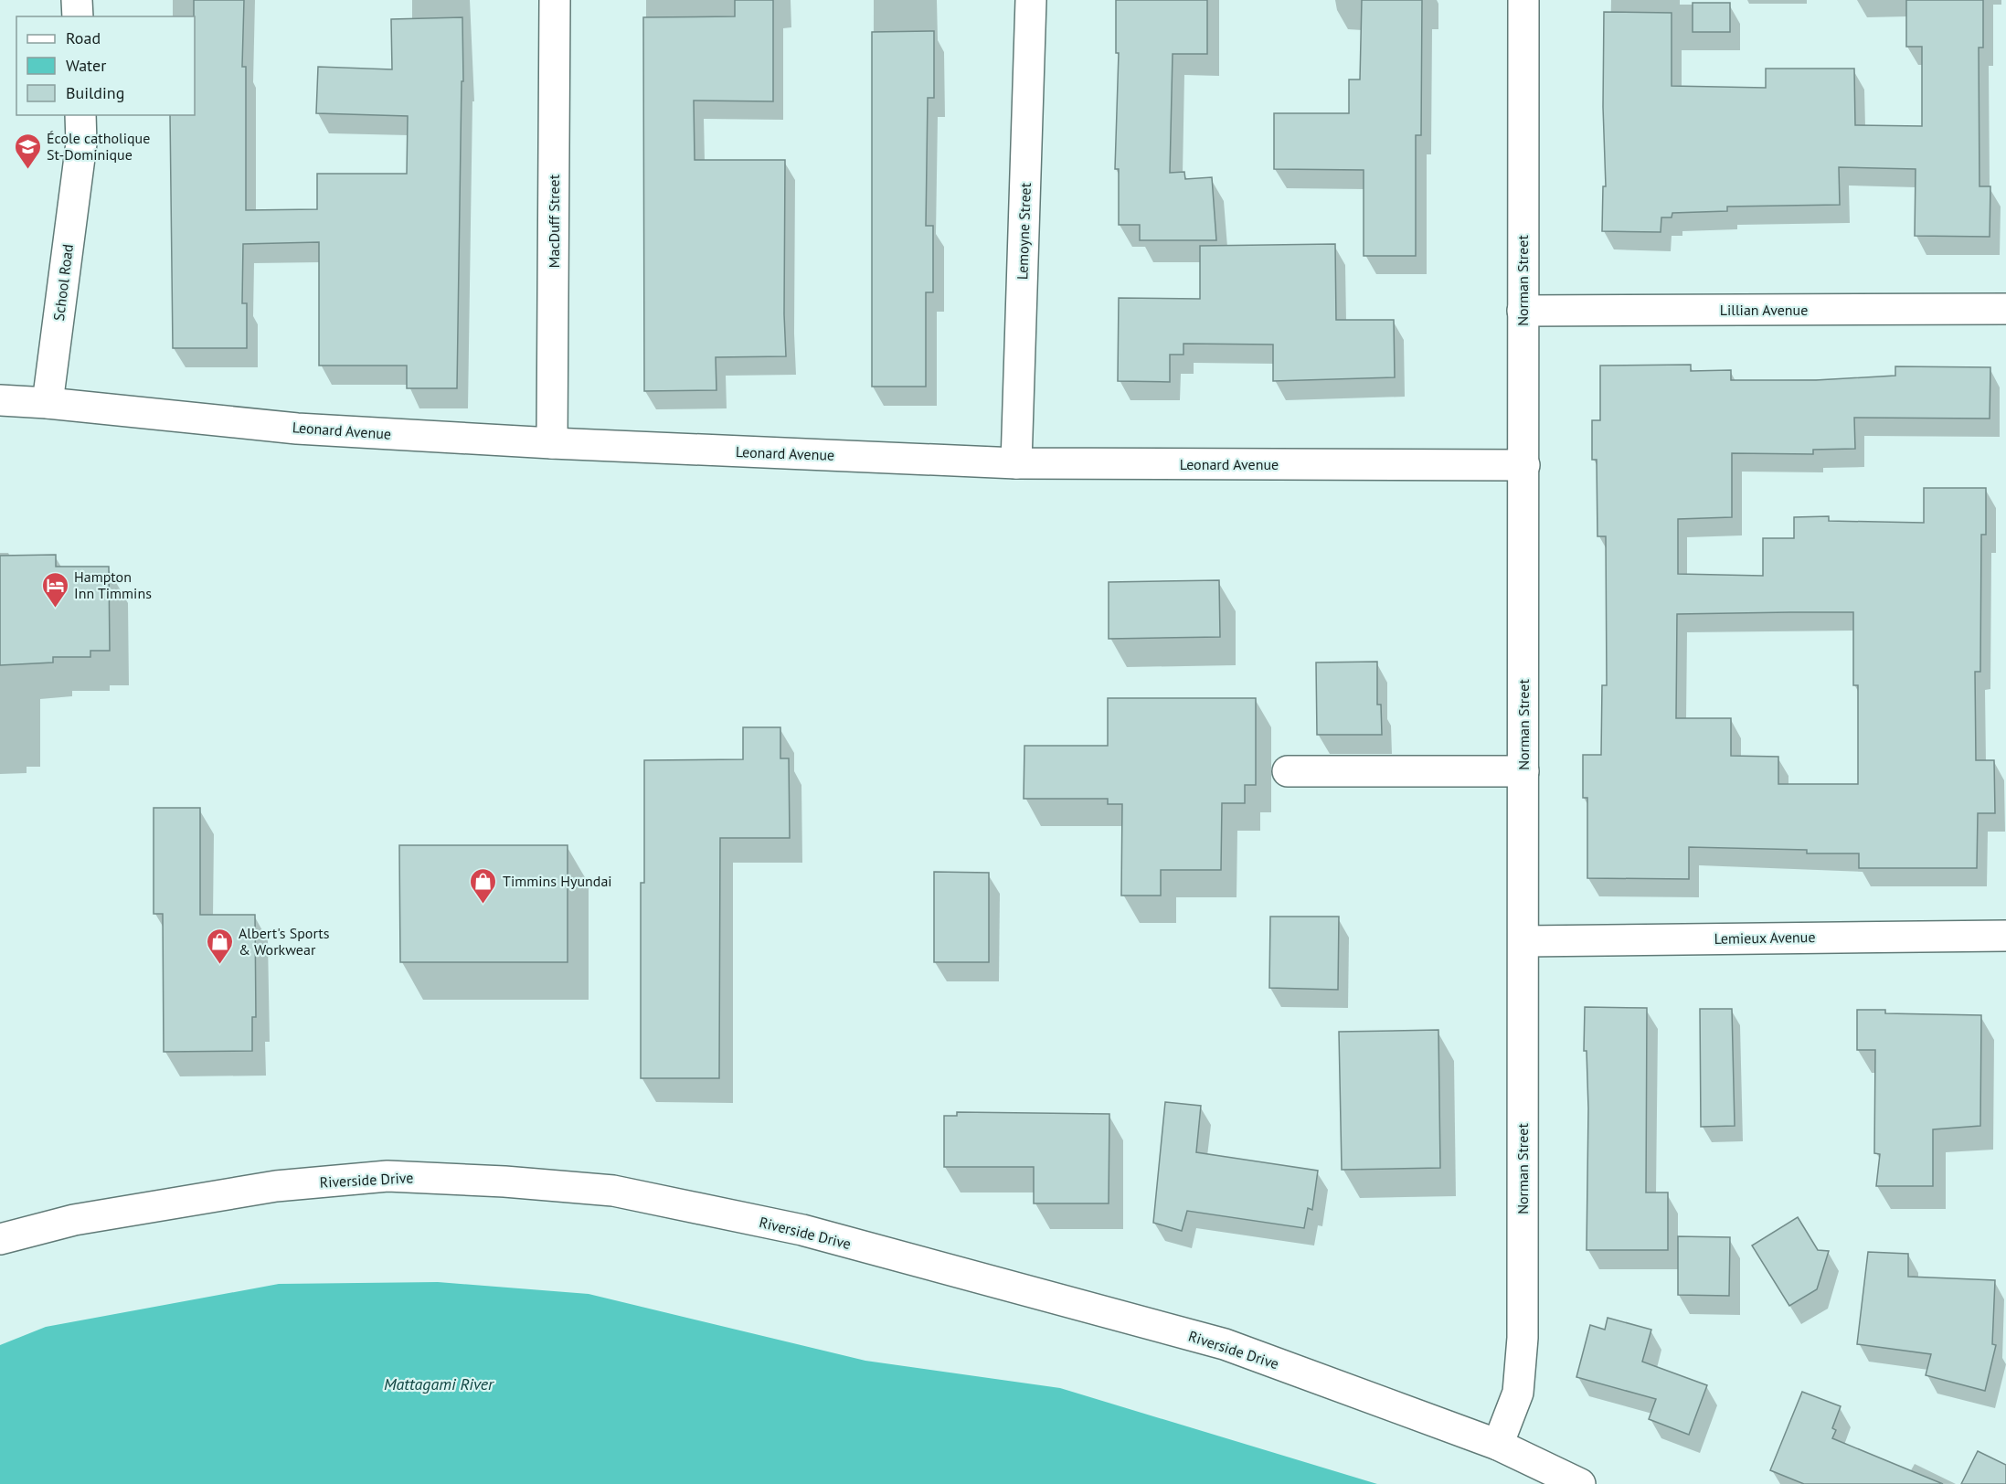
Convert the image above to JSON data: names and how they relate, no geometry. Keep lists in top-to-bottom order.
{
  "streets": {
    "street": [
      "MacDuff Street",
      "Lemoyne Street",
      "Norman Street",
      "School Road",
      "Lillian Avenue",
      "Leonard Avenue",
      "Lemieux Avenue",
      "Riverside Drive"
    ]
  },
  "crossings": [
    ["MacDuff Street", "Leonard Avenue"],
    ["Lemoyne Street", "Leonard Avenue"],
    ["Norman Street", "Lillian Avenue"],
    ["Norman Street", "Leonard Avenue"],
    ["Norman Street", "Lemieux Avenue"],
    ["Norman Street", "Riverside Drive"],
    ["School Road", "Leonard Avenue"]
  ],
  "water": ["Mattagami River"],
  "places": {
    "school or university": ["École catholique St-Dominique"],
    "hotel": ["Hampton Inn Timmins"],
    "shop": ["Timmins Hyundai", "Albert's Sports & Workwear"]
  },
  "legend": ["Road", "Water", "Building"]
}
